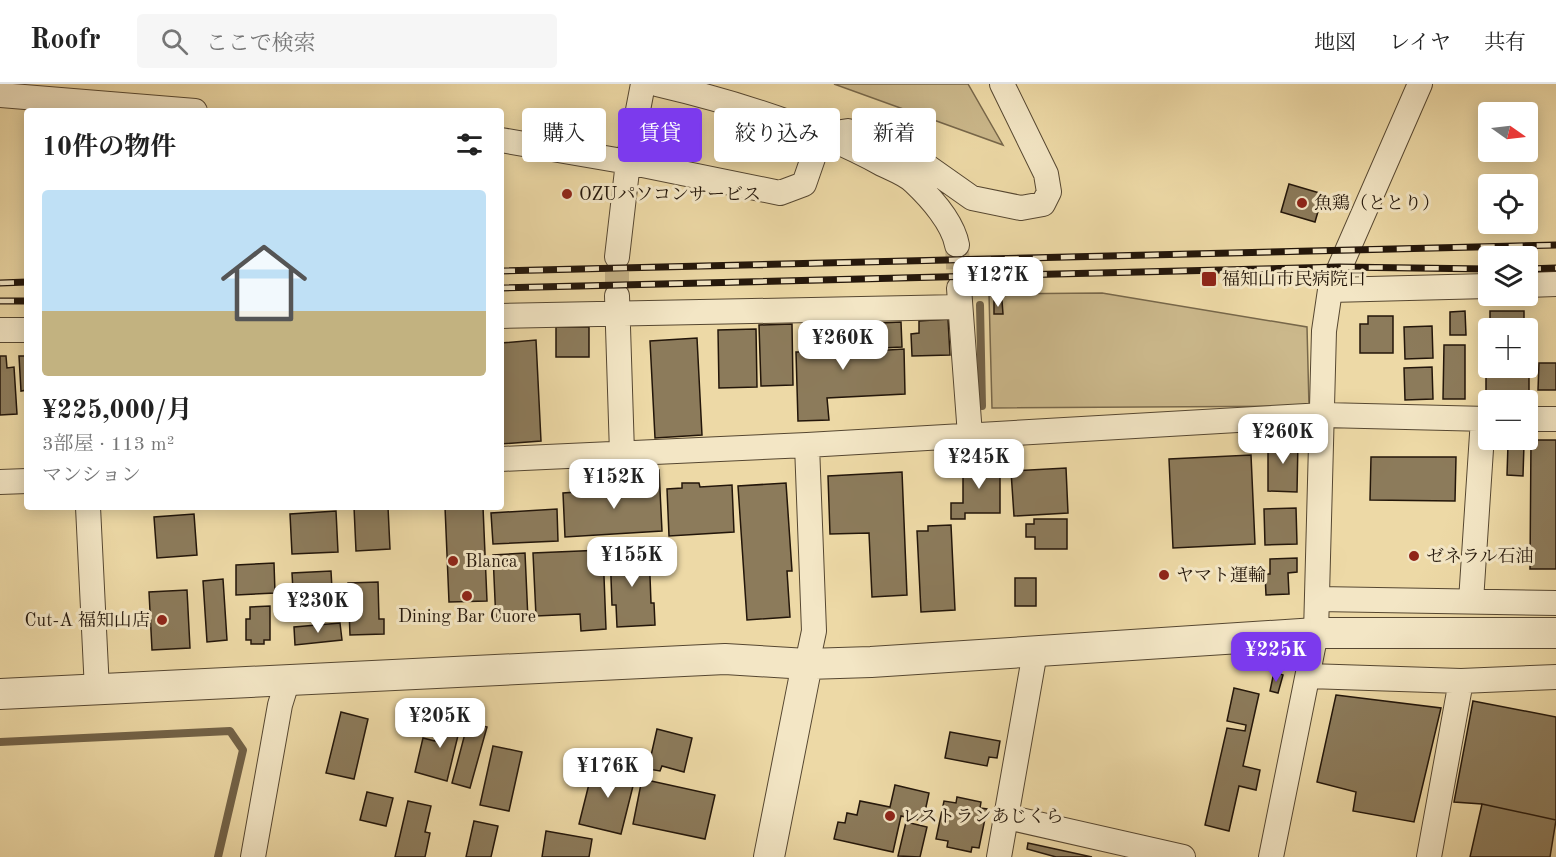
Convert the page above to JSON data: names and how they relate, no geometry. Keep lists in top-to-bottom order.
{
  "places": {
    "other": [
      "OZUパソコンサービス",
      "魚鶏（ととり）",
      "ゼネラル石油",
      "Blanca",
      "ヤマト運輸",
      "Dining Bar Cuore",
      "Cut-A 福知山店",
      "レストランあじくら"
    ],
    "transit": ["福知山市民病院口"]
  },
  "north": "right",
  "page": {
    "header": "Roofr",
    "search": "ここで検索",
    "nav": ["地図", "レイヤ", "共有"],
    "map_buttons": ["+", "−"],
    "chip": [
      "購入",
      "賃貸",
      "絞り込み",
      "新着"
    ],
    "heading": "10件の物件",
    "list": [
      {
        "name": "¥225,000/月",
        "note": "3部屋 · 113 m² · マンション"
      }
    ],
    "price": [
      "¥127K",
      "¥260K",
      "¥260K",
      "¥245K",
      "¥152K",
      "¥155K",
      "¥230K",
      "¥225K",
      "¥205K",
      "¥176K"
    ]
  }
}
